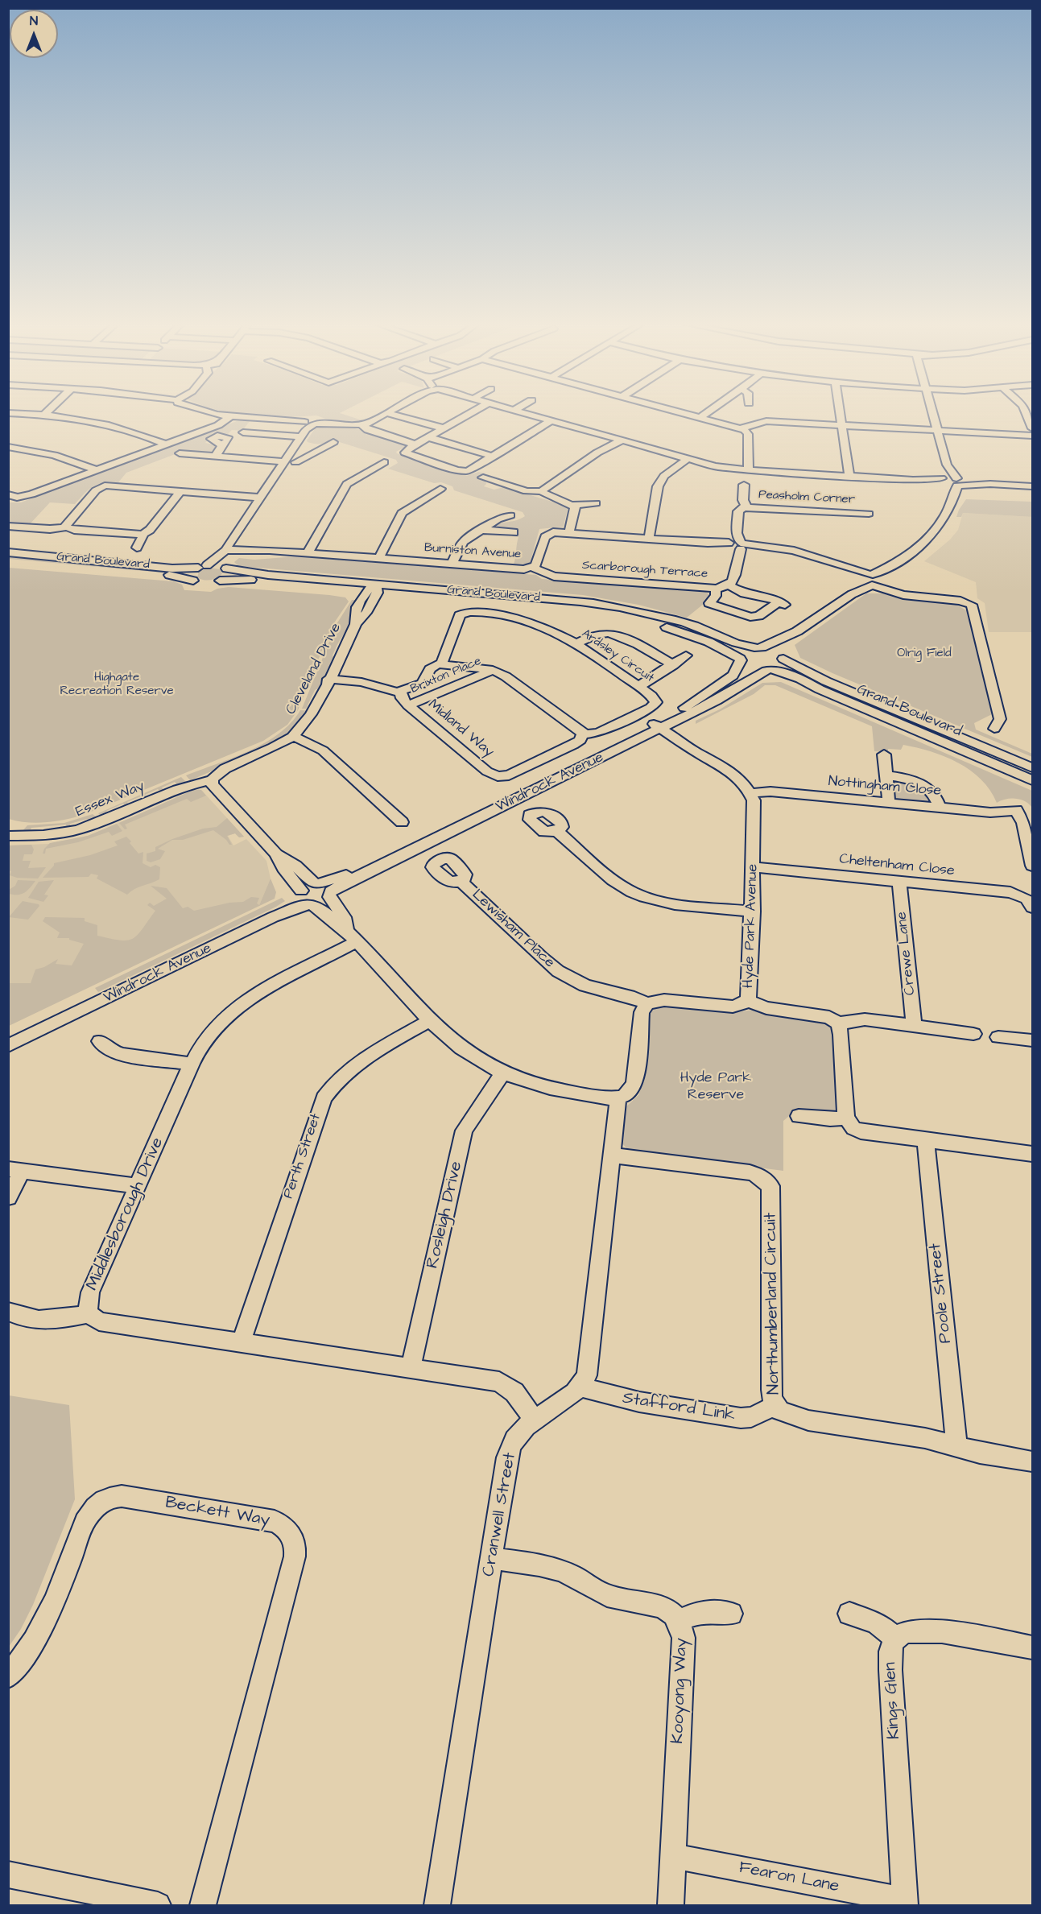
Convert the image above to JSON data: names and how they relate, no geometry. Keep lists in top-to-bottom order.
{
  "streets": {
    "street": [
      "Peasholm Corner",
      "Burniston Avenue",
      "Grand Boulevard",
      "Scarborough Terrace",
      "Ardsley Circuit",
      "Cleveland Drive",
      "Brixton Place",
      "Midland Way",
      "Windrock Avenue",
      "Nottingham Close",
      "Essex Way",
      "Cheltenham Close",
      "Hyde Park Avenue",
      "Lewisham Place",
      "Crewe Lane",
      "Perth Street",
      "Middlesborough Drive",
      "Rosleigh Drive",
      "Poole Street",
      "Northumberland Circuit",
      "Stafford Link",
      "Beckett Way",
      "Cranwell Street",
      "Kooyong Way",
      "Kings Glen",
      "Fearon Lane"
    ]
  },
  "crossings": [
    ["Peasholm Corner", "Burniston Avenue"],
    ["Burniston Avenue", "Scarborough Terrace"],
    ["Grand Boulevard", "Cleveland Drive"],
    ["Grand Boulevard", "Windrock Avenue"],
    ["Ardsley Circuit", "Midland Way"],
    ["Cleveland Drive", "Essex Way"],
    ["Brixton Place", "Midland Way"],
    ["Nottingham Close", "Hyde Park Avenue"],
    ["Cheltenham Close", "Hyde Park Avenue"],
    ["Cheltenham Close", "Crewe Lane"],
    ["Hyde Park Avenue", "Lewisham Place"],
    ["Poole Street", "Northumberland Circuit"],
    ["Northumberland Circuit", "Stafford Link"],
    ["Stafford Link", "Cranwell Street"],
    ["Cranwell Street", "Kooyong Way"],
    ["Kooyong Way", "Fearon Lane"],
    ["Kings Glen", "Fearon Lane"]
  ],
  "parks": ["Olrig Field", "Highgate Recreation Reserve", "Hyde Park Reserve"],
  "north": "top"
}
